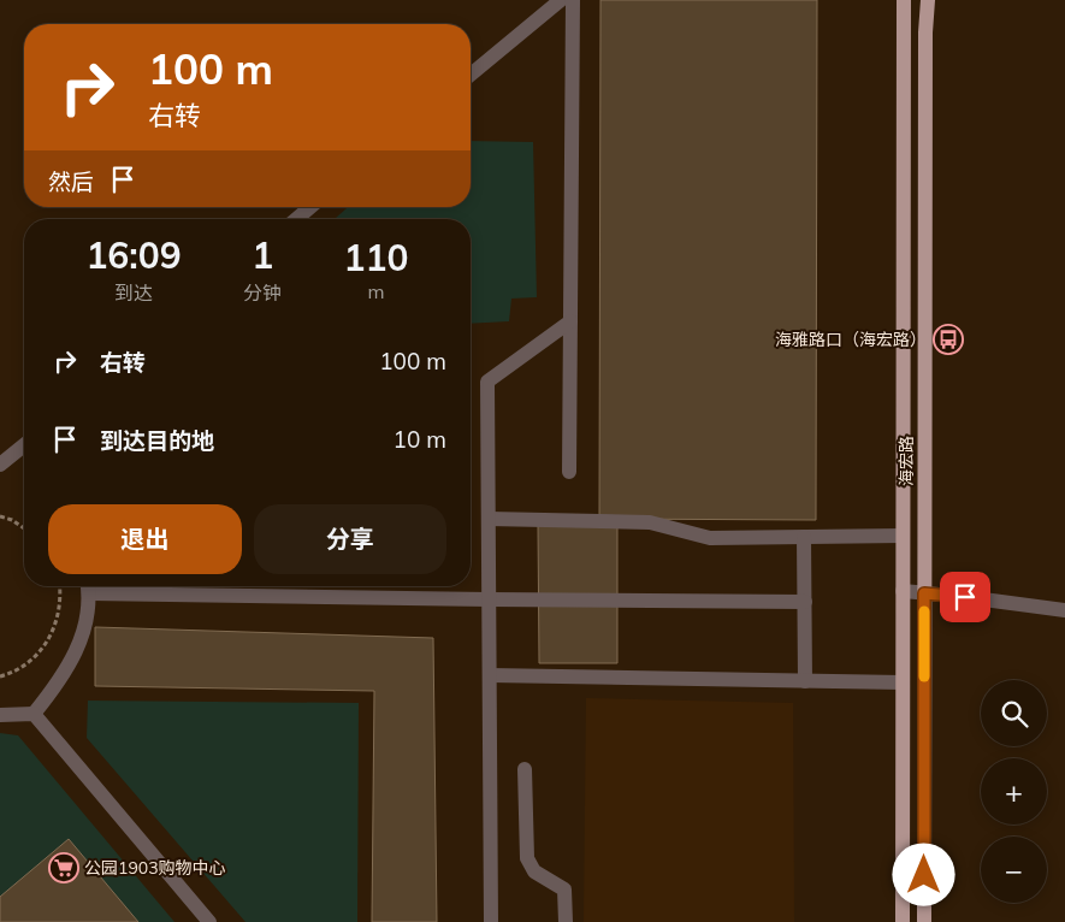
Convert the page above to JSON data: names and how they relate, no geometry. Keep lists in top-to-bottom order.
{
  "streets": {
    "main road": ["海宏路"]
  },
  "places": {
    "bus stop": ["海雅路口（海宏路）"],
    "supermarket": ["公园1903购物中心"]
  },
  "page": {
    "turn": ["100 m", "右转"],
    "then": "然后",
    "eta": [
      "16:09",
      "到达",
      "1",
      "分钟",
      "110",
      "m"
    ],
    "list": [
      {
        "name": "右转",
        "value": "100 m"
      },
      {
        "name": "到达目的地",
        "value": "10 m"
      }
    ],
    "buttons": ["退出", "分享"],
    "map_buttons": ["+", "−"]
  }
}
